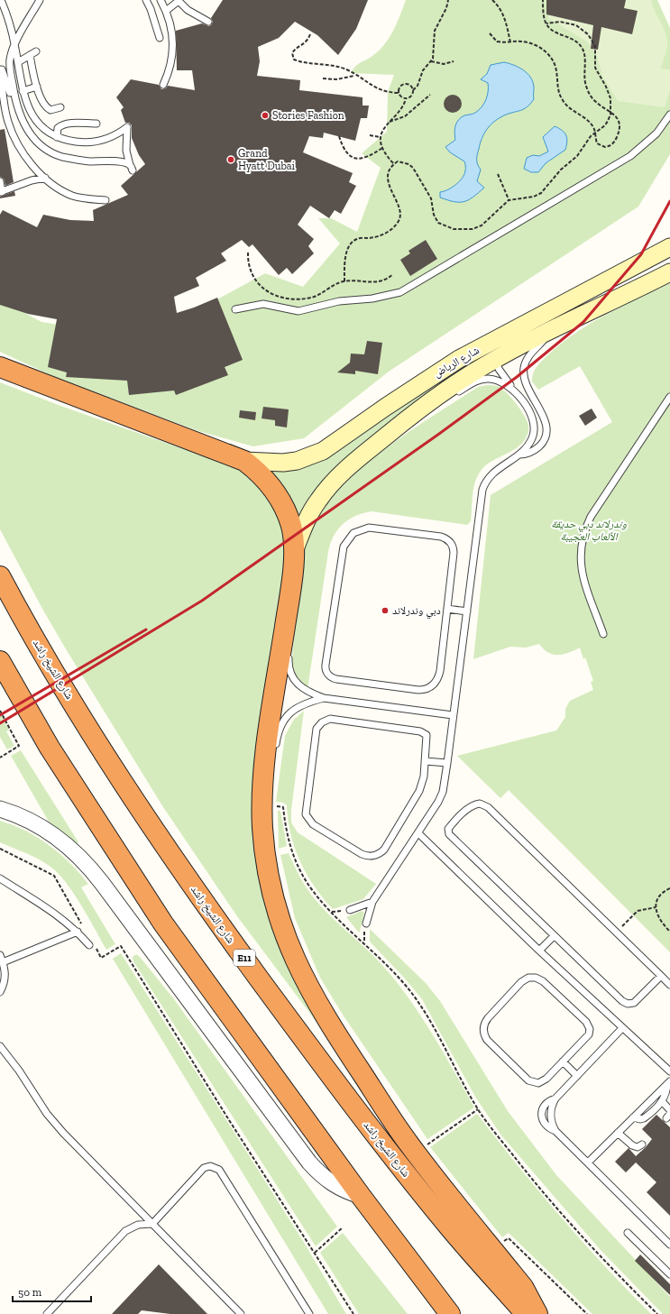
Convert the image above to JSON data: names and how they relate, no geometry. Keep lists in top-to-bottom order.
{
  "streets": {
    "highway": ["شارع الشيخ راشد", "E11"],
    "main road": ["شارع الرياض"]
  },
  "parks": ["وندرلاند دبي حديقة الألعاب العجيبة"],
  "places": ["Stories Fashion", "Grand Hyatt Dubai", "دبي وندرلاند"],
  "scale_bar": "50 m"
}
